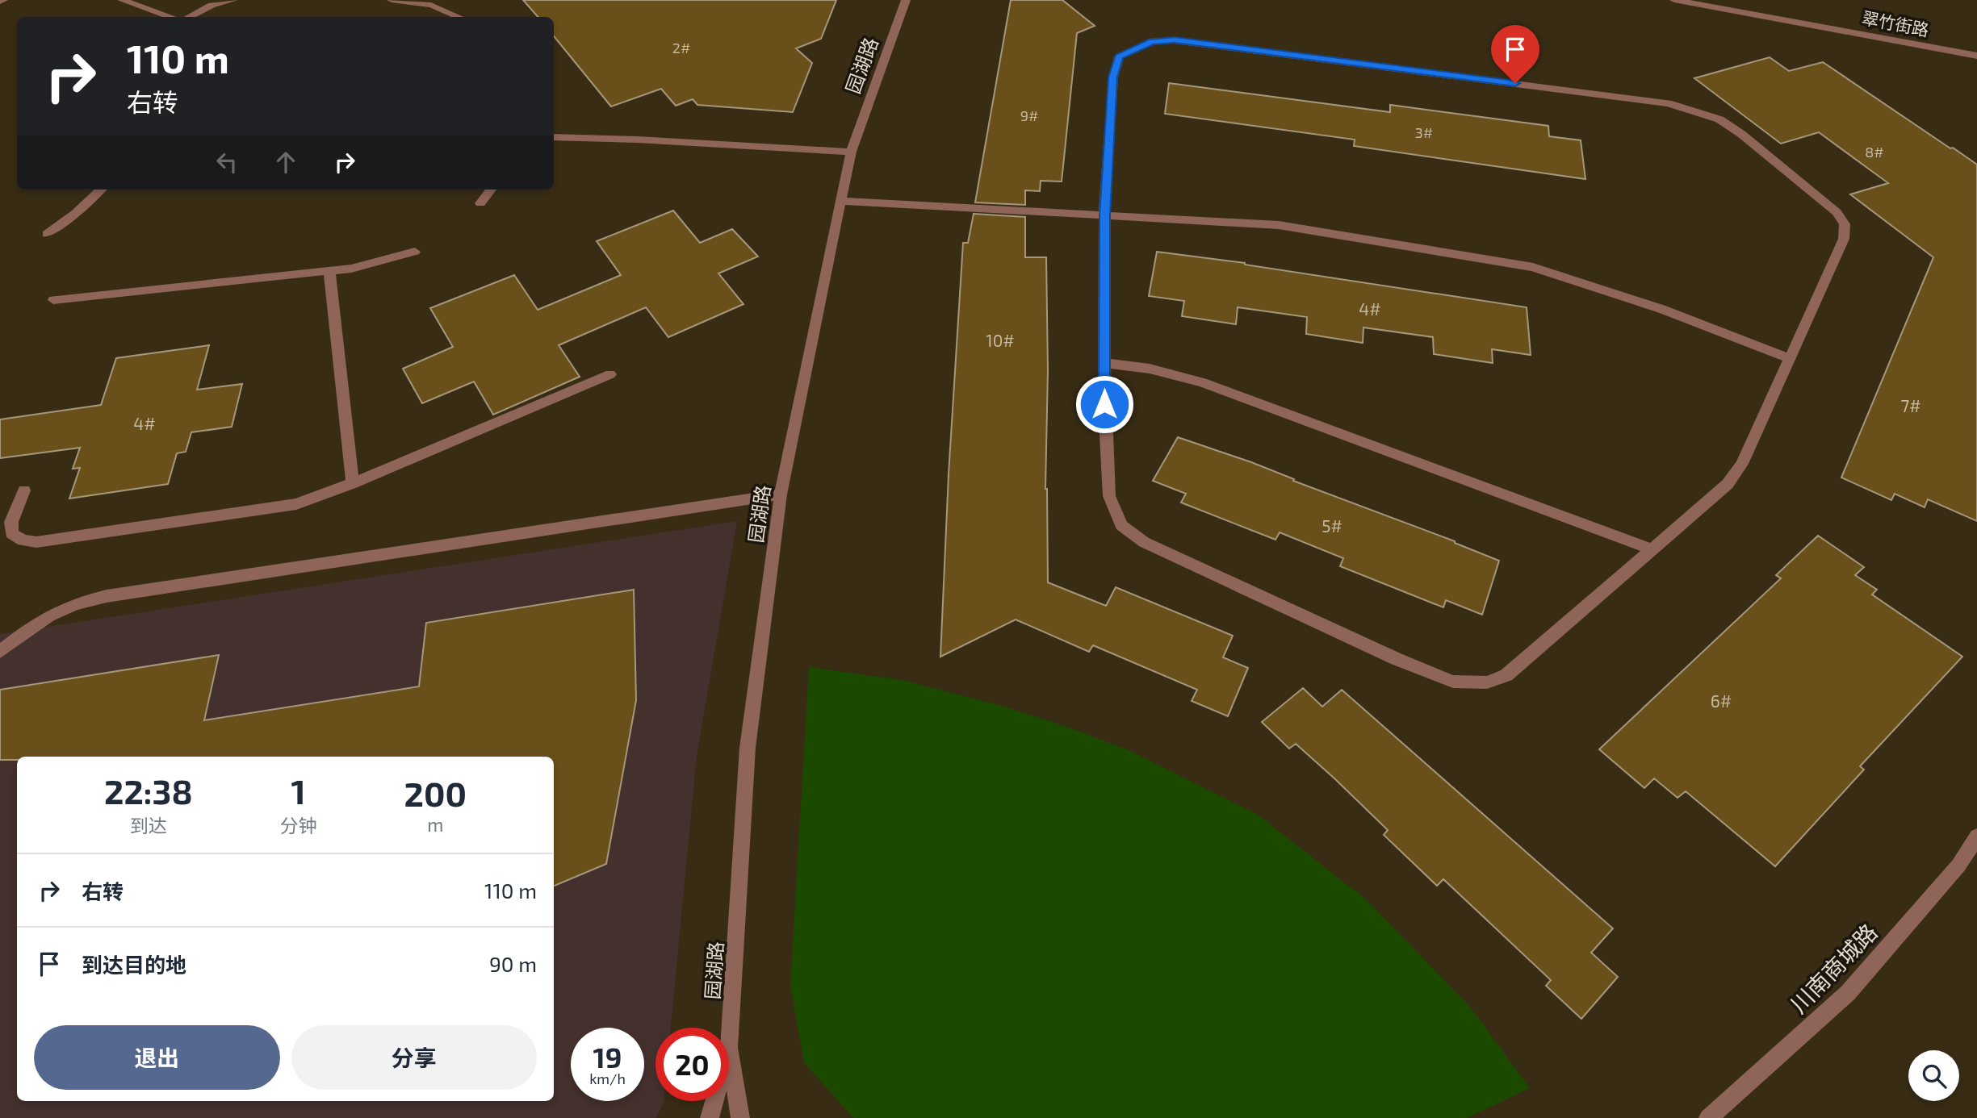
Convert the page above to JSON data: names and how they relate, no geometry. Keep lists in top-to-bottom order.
{
  "streets": {
    "street": ["翠竹街路", "园湖路", "川南商城路"]
  },
  "house_numbers": [
    "2#",
    "9#",
    "3#",
    "8#",
    "4#",
    "10#",
    "7#",
    "4#",
    "5#",
    "6#"
  ],
  "page": {
    "turn": ["110 m", "右转"],
    "eta": [
      "22:38",
      "到达",
      "1",
      "分钟",
      "200",
      "m"
    ],
    "list": [
      {
        "name": "右转",
        "value": "110 m"
      },
      {
        "name": "到达目的地",
        "value": "90 m"
      }
    ],
    "buttons": ["退出", "分享"],
    "speed": "19 km/h",
    "limit": "20"
  }
}
